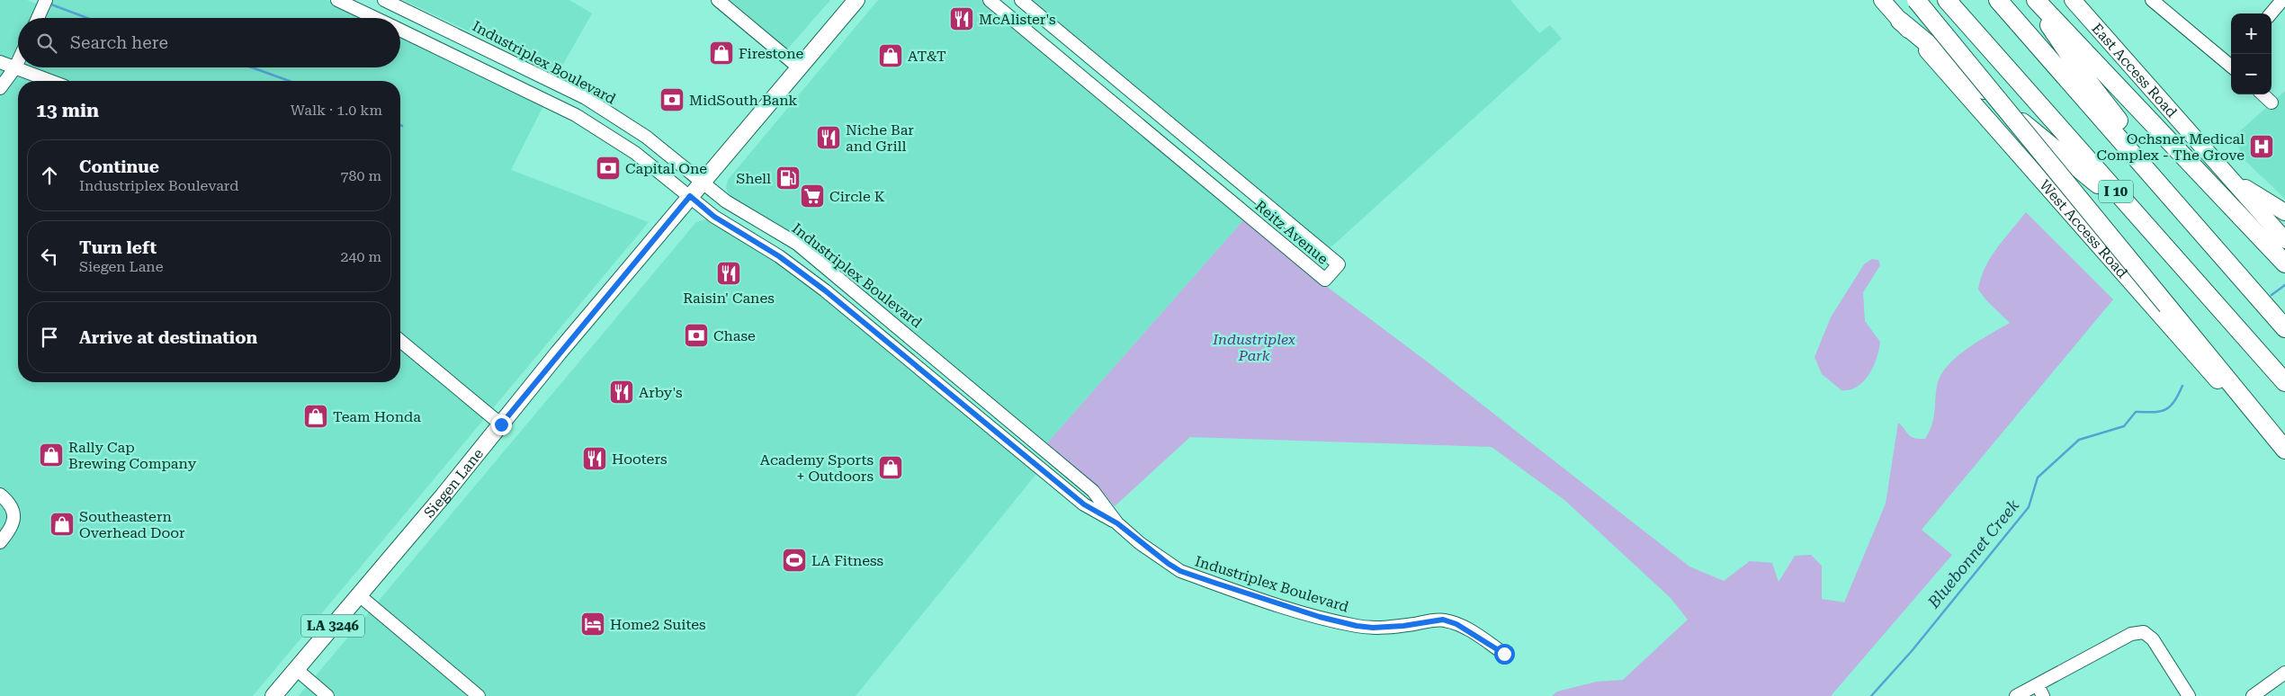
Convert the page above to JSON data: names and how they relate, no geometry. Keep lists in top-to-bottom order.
{
  "streets": {
    "highway": ["I 10"],
    "main road": [
      "East Access Road",
      "West Access Road",
      "Siegen Lane",
      "LA 3246"
    ],
    "street": ["Industriplex Boulevard", "Reitz Avenue"]
  },
  "crossings": [
    ["Industriplex Boulevard", "Siegen Lane"]
  ],
  "water": ["Bluebonnet Creek"],
  "parks": ["Industriplex Park"],
  "places": {
    "restaurant": [
      "McAlister's",
      "Niche Bar and Grill",
      "Raisin' Canes",
      "Arby's",
      "Hooters"
    ],
    "shop": [
      "Firestone",
      "AT&T",
      "Team Honda",
      "Rally Cap Brewing Company",
      "Academy Sports + Outdoors",
      "Southeastern Overhead Door"
    ],
    "bank": ["MidSouth Bank", "Capital One", "Chase"],
    "hospital": ["Ochsner Medical Complex - The Grove"],
    "fuel station": ["Shell"],
    "supermarket": ["Circle K"],
    "sports": ["LA Fitness"],
    "hotel": ["Home2 Suites"]
  },
  "page": {
    "map_buttons": ["+", "−"],
    "search": "Search here",
    "heading": ["13 min", "Walk · 1.0 km"],
    "list": [
      ["Continue", "Industriplex Boulevard", "780 m"],
      ["Turn left", "Siegen Lane", "240 m"],
      "Arrive at destination"
    ]
  }
}
